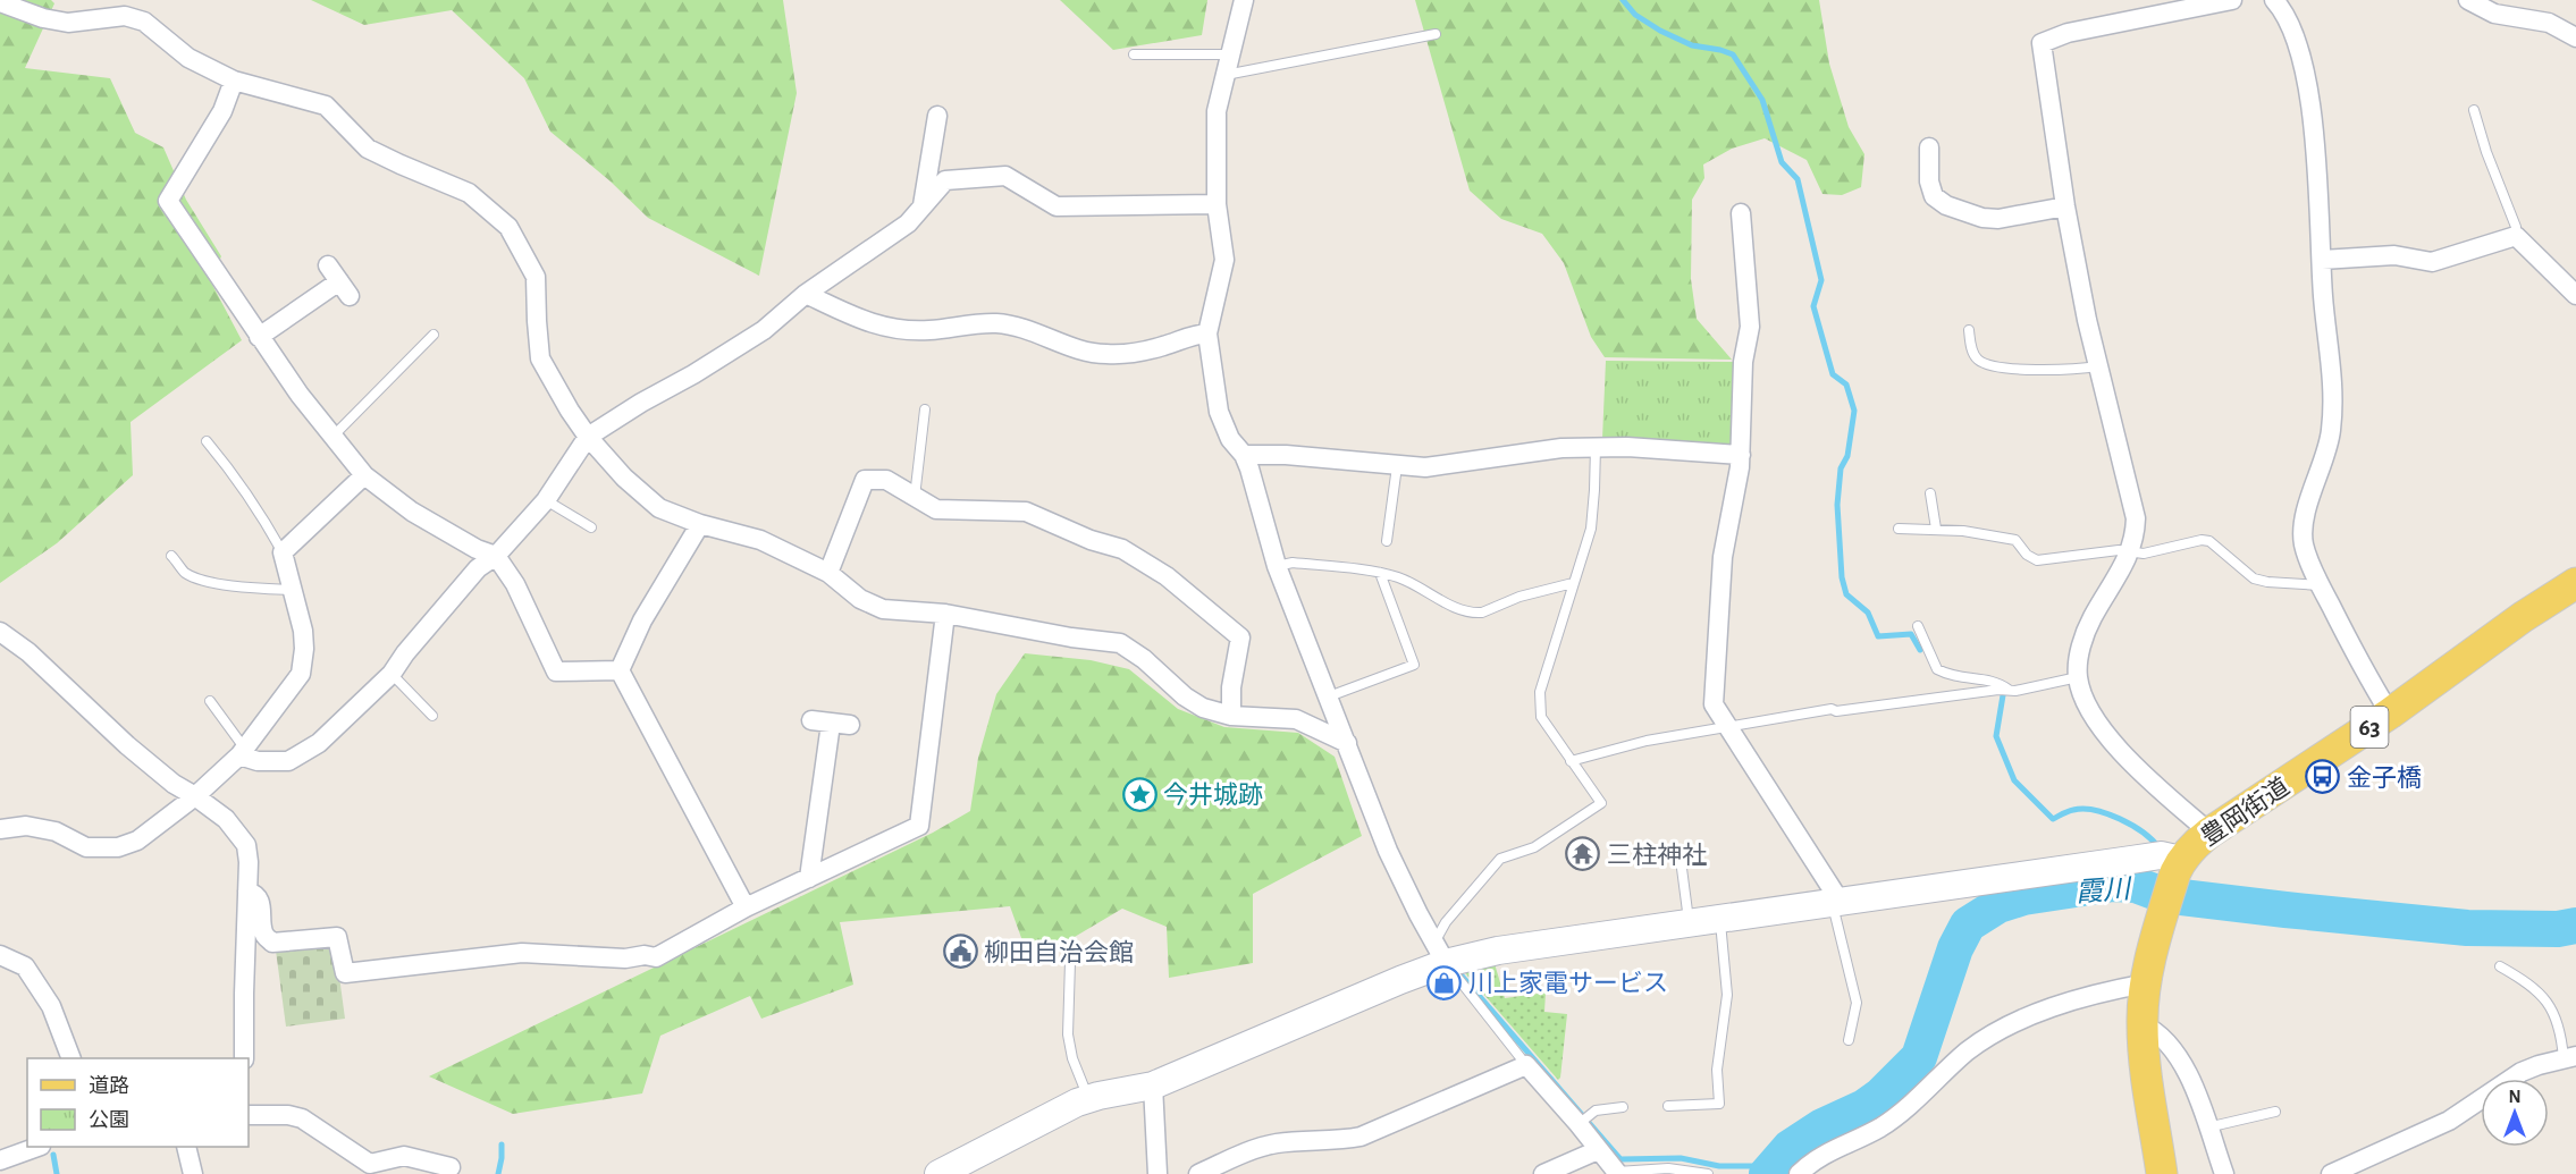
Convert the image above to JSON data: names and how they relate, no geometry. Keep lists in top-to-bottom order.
{
  "streets": {
    "main road": ["63", "豊岡街道"]
  },
  "water": ["霞川"],
  "places": {
    "bus stop": ["金子橋"],
    "place": ["今井城跡"],
    "temple": ["三柱神社"],
    "public building": ["柳田自治会館"],
    "shop": ["川上家電サービス"]
  },
  "legend": ["道路", "公園"],
  "north": "top"
}
